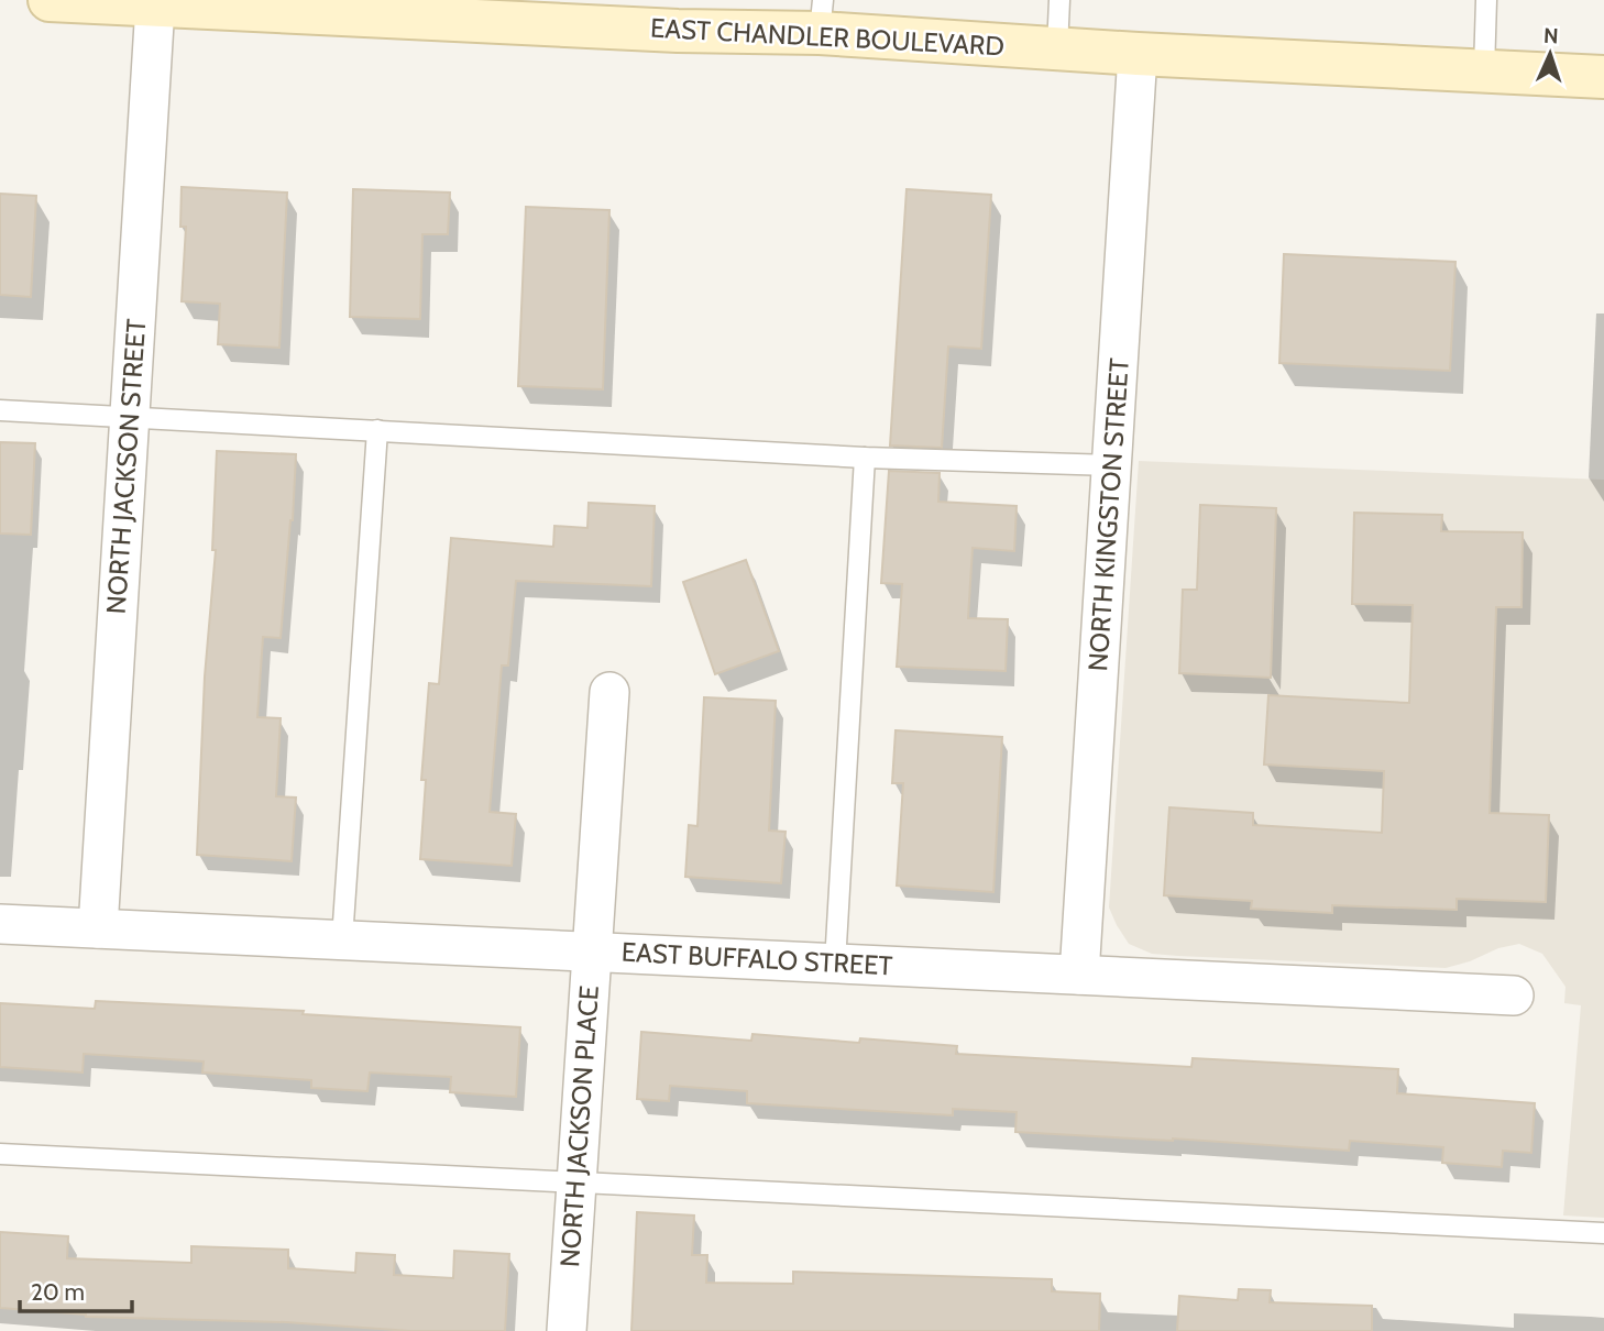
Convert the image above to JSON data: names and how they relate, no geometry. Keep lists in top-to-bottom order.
{
  "streets": {
    "main road": ["EAST CHANDLER BOULEVARD"],
    "street": [
      "NORTH JACKSON STREET",
      "NORTH KINGSTON STREET",
      "EAST BUFFALO STREET",
      "NORTH JACKSON PLACE"
    ]
  },
  "crossings": [
    ["EAST CHANDLER BOULEVARD", "NORTH JACKSON STREET"],
    ["EAST CHANDLER BOULEVARD", "NORTH KINGSTON STREET"],
    ["NORTH JACKSON STREET", "EAST BUFFALO STREET"],
    ["NORTH KINGSTON STREET", "EAST BUFFALO STREET"],
    ["EAST BUFFALO STREET", "NORTH JACKSON PLACE"]
  ],
  "scale_bar": "20 m",
  "north": "top"
}
